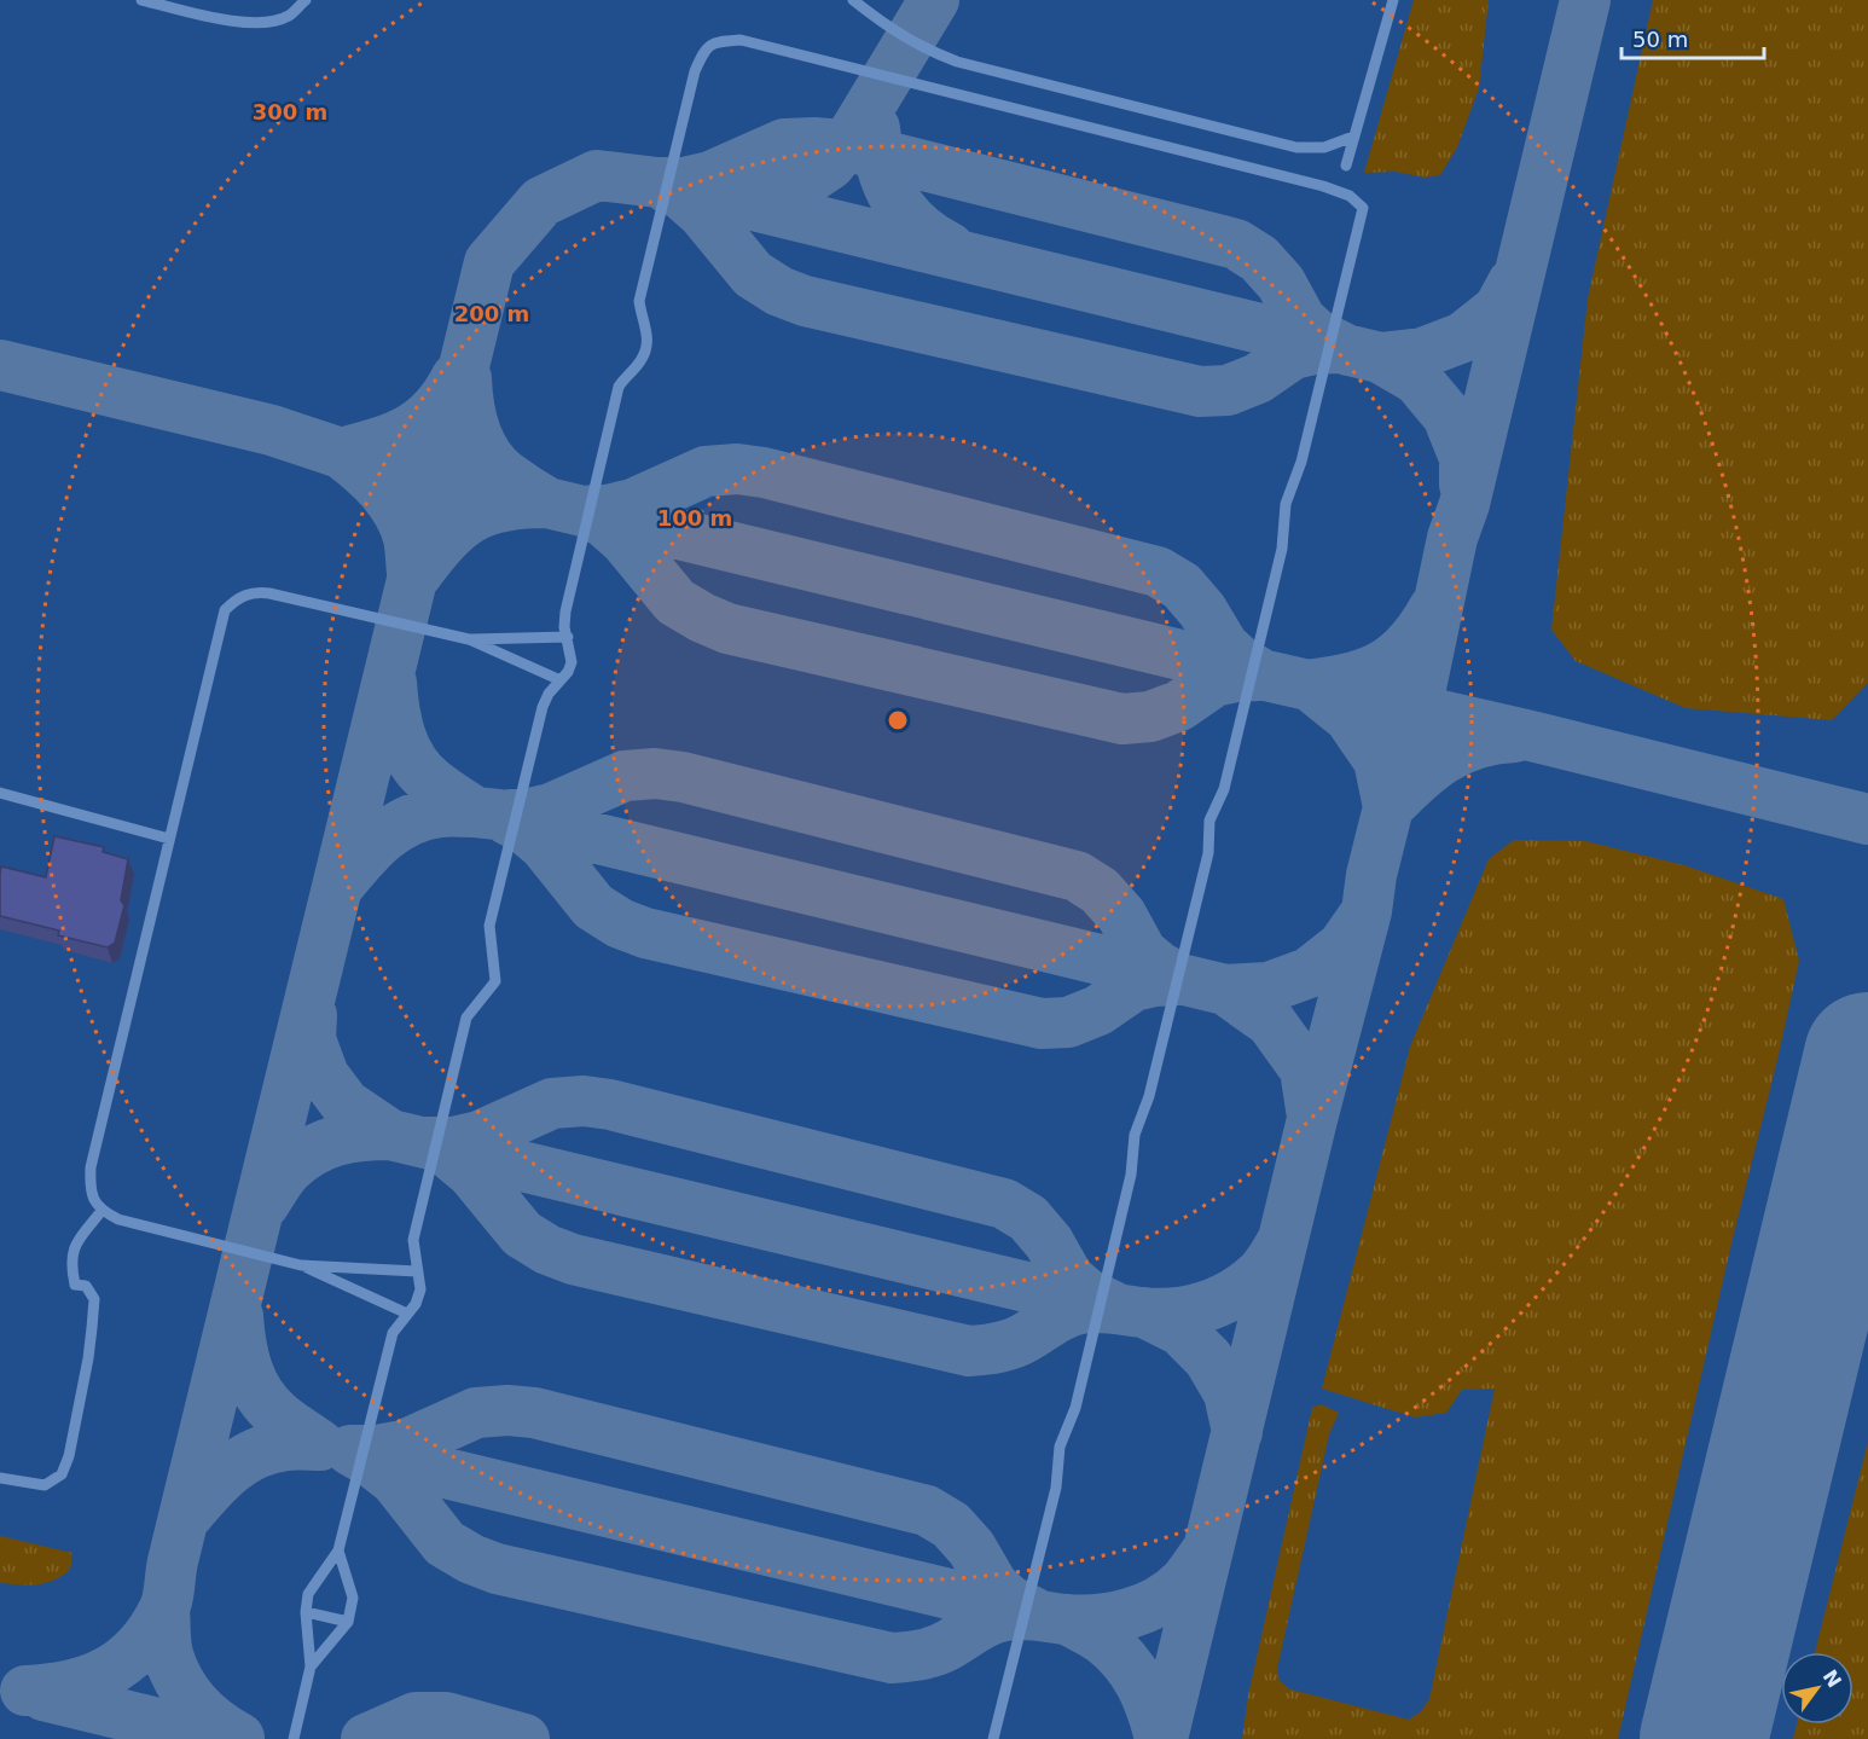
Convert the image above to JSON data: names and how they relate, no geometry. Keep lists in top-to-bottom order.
{
  "scale_bar": "50 m",
  "north": "top right",
  "rings": ["300 m", "200 m", "100 m"]
}
